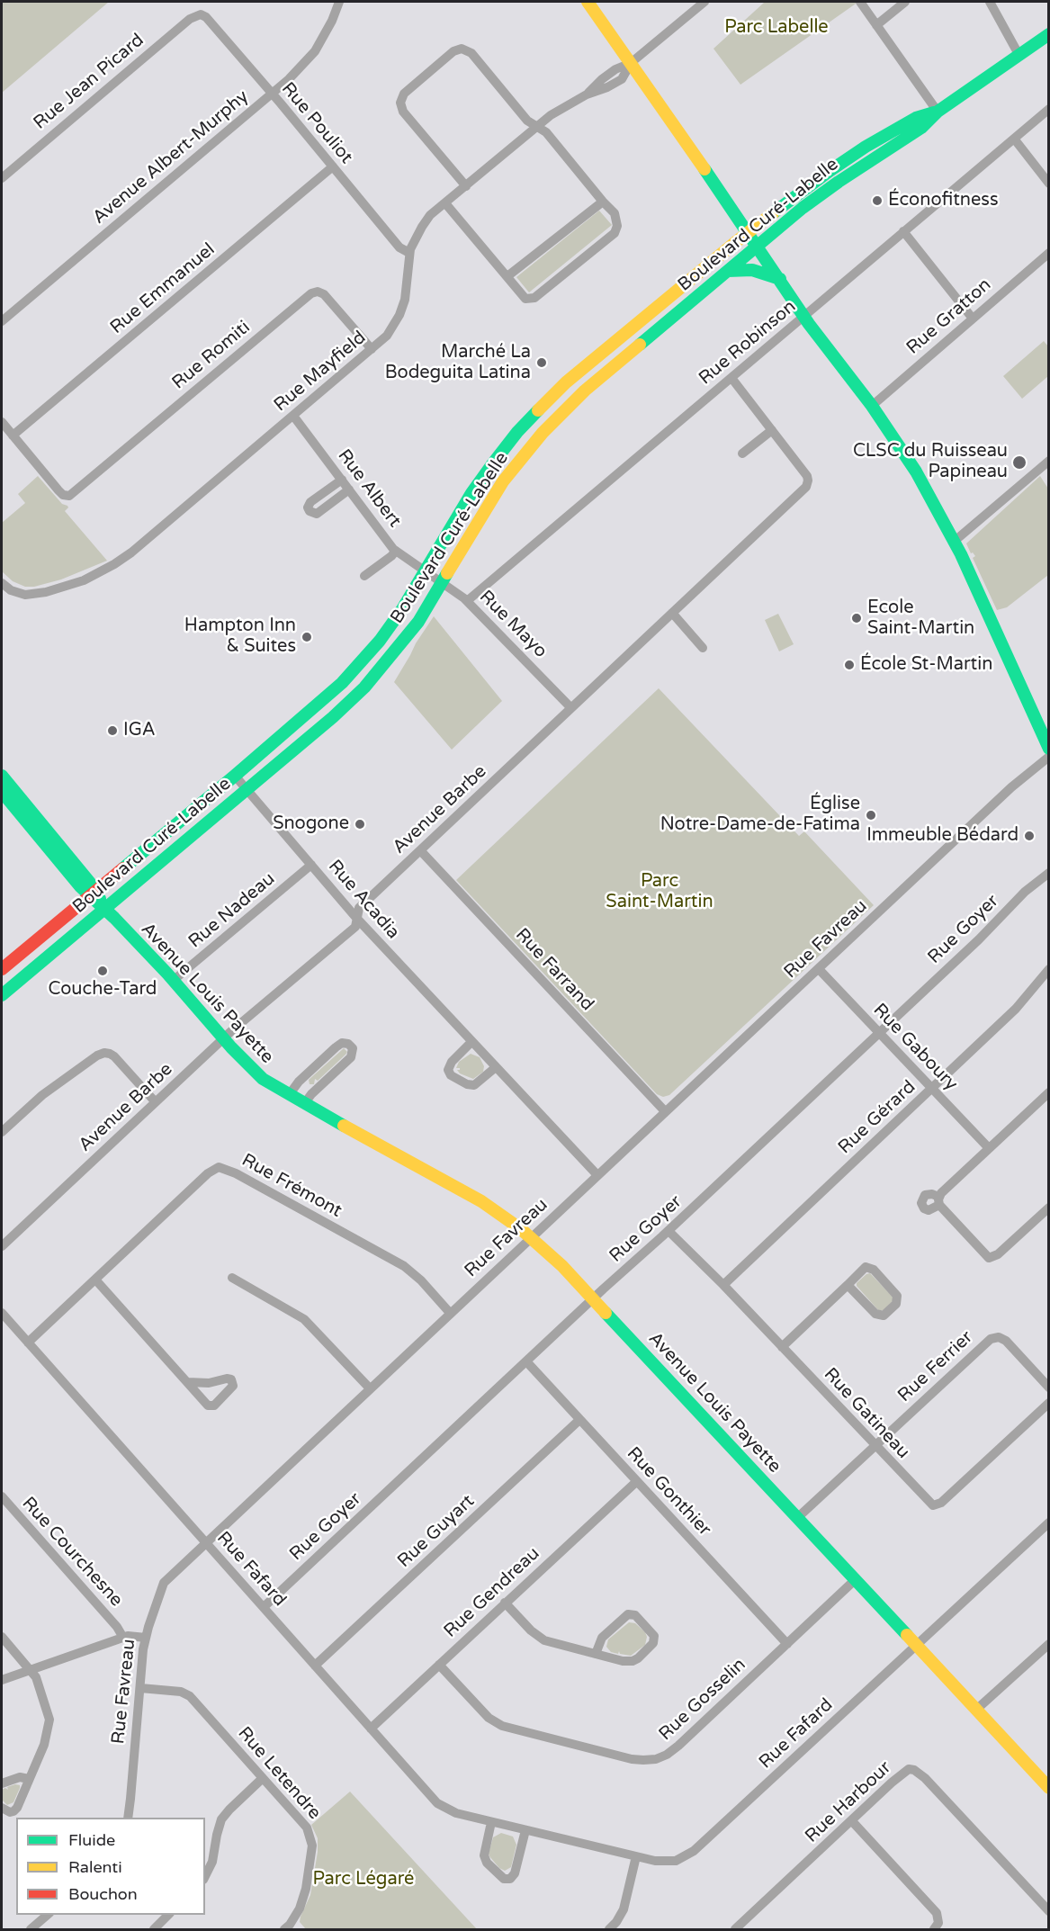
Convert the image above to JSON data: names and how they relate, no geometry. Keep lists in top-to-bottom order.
{
  "streets": {
    "main road": ["Boulevard Curé-Labelle", "Avenue Louis Payette"],
    "street": [
      "Rue Jean Picard",
      "Rue Pouliot",
      "Avenue Albert-Murphy",
      "Rue Emmanuel",
      "Rue Gratton",
      "Rue Robinson",
      "Rue Romiti",
      "Rue Mayfield",
      "Rue Albert",
      "Rue Mayo",
      "Avenue Barbe",
      "Rue Acadia",
      "Rue Nadeau",
      "Rue Goyer",
      "Rue Favreau",
      "Rue Farrand",
      "Rue Gaboury",
      "Rue Gérard",
      "Rue Frémont",
      "Rue Ferrier",
      "Rue Gatineau",
      "Rue Gonthier",
      "Rue Guyart",
      "Rue Courchesne",
      "Rue Fafard",
      "Rue Gendreau",
      "Rue Gosselin",
      "Rue Letendre",
      "Rue Harbour"
    ]
  },
  "crossings": [
    ["Rue Jean Picard", "Rue Pouliot"],
    ["Rue Pouliot", "Avenue Albert-Murphy"],
    ["Rue Pouliot", "Rue Emmanuel"],
    ["Rue Pouliot", "Rue Mayfield"],
    ["Boulevard Curé-Labelle", "Rue Albert"],
    ["Boulevard Curé-Labelle", "Rue Mayo"],
    ["Boulevard Curé-Labelle", "Rue Acadia"],
    ["Boulevard Curé-Labelle", "Avenue Louis Payette"],
    ["Rue Emmanuel", "Rue Romiti"],
    ["Rue Robinson", "Rue Mayo"],
    ["Rue Robinson", "Avenue Barbe"],
    ["Rue Romiti", "Rue Mayfield"],
    ["Rue Mayfield", "Rue Albert"],
    ["Rue Albert", "Rue Mayo"],
    ["Rue Mayo", "Avenue Barbe"],
    ["Avenue Barbe", "Rue Acadia"],
    ["Avenue Barbe", "Rue Farrand"],
    ["Avenue Barbe", "Avenue Louis Payette"],
    ["Rue Acadia", "Rue Nadeau"],
    ["Rue Acadia", "Rue Favreau"],
    ["Rue Nadeau", "Avenue Louis Payette"],
    ["Rue Goyer", "Avenue Louis Payette"],
    ["Rue Goyer", "Rue Gaboury"],
    ["Rue Goyer", "Rue Gatineau"],
    ["Rue Goyer", "Rue Gonthier"],
    ["Rue Goyer", "Rue Fafard"],
    ["Rue Favreau", "Rue Farrand"],
    ["Rue Favreau", "Avenue Louis Payette"],
    ["Rue Favreau", "Rue Gaboury"],
    ["Rue Favreau", "Rue Frémont"],
    ["Rue Favreau", "Rue Fafard"],
    ["Rue Favreau", "Rue Letendre"],
    ["Avenue Louis Payette", "Rue Ferrier"],
    ["Avenue Louis Payette", "Rue Fafard"],
    ["Avenue Louis Payette", "Rue Gosselin"],
    ["Rue Gaboury", "Rue Gérard"],
    ["Rue Gérard", "Rue Gatineau"],
    ["Rue Frémont", "Rue Fafard"],
    ["Rue Ferrier", "Rue Gatineau"],
    ["Rue Gonthier", "Rue Guyart"],
    ["Rue Gonthier", "Rue Gendreau"],
    ["Rue Gonthier", "Rue Gosselin"],
    ["Rue Guyart", "Rue Fafard"],
    ["Rue Fafard", "Rue Gendreau"],
    ["Rue Gendreau", "Rue Gosselin"]
  ],
  "parks": ["Parc Labelle", "Parc Saint-Martin", "Parc Légaré"],
  "places": [
    "Éconofitness",
    "Marché La Bodeguita Latina",
    "CLSC du Ruisseau Papineau",
    "Ecole Saint-Martin",
    "Hampton Inn & Suites",
    "École St-Martin",
    "IGA",
    "Église Notre-Dame-de-Fatima",
    "Snogone",
    "Immeuble Bédard",
    "Couche-Tard"
  ],
  "legend": ["Fluide", "Ralenti", "Bouchon"]
}
